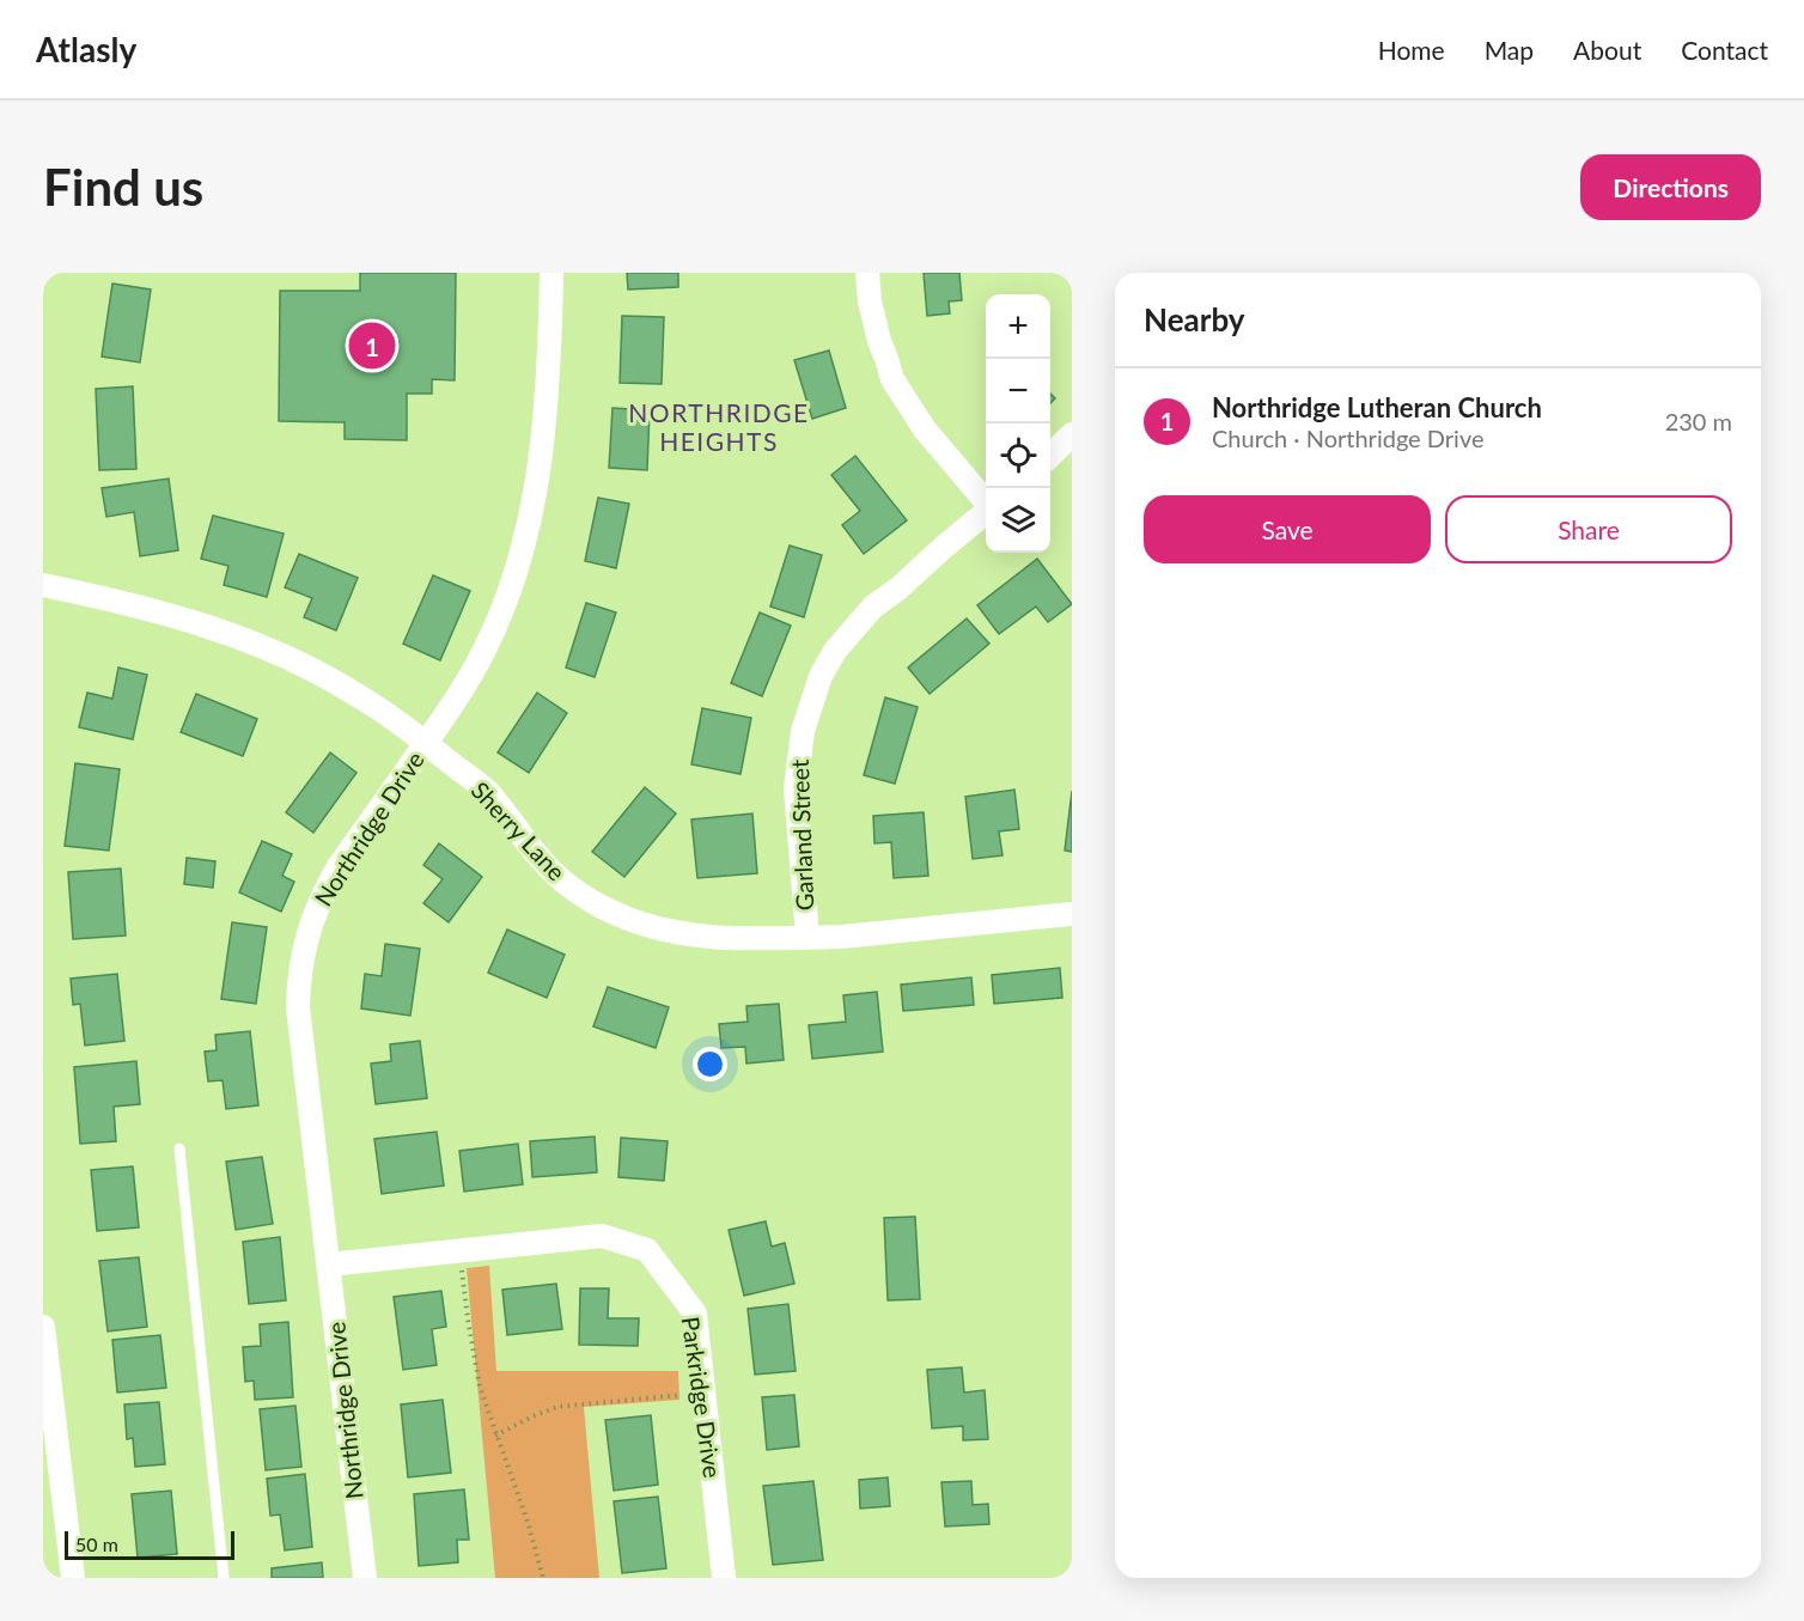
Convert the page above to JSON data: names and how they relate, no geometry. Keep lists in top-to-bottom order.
{
  "streets": {
    "street": [
      "Northridge Drive",
      "Sherry Lane",
      "Garland Street",
      "Parkridge Drive"
    ]
  },
  "crossings": [
    ["Northridge Drive", "Sherry Lane"],
    ["Northridge Drive", "Parkridge Drive"],
    ["Sherry Lane", "Garland Street"]
  ],
  "districts": ["NORTHRIDGE HEIGHTS"],
  "scale_bar": "50 m",
  "page": {
    "header": "Atlasly",
    "nav": [
      "Home",
      "Map",
      "About",
      "Contact"
    ],
    "buttons": [
      "Directions",
      ["Save", "Share"]
    ],
    "title": "Find us",
    "heading": "Nearby",
    "map_buttons": ["+", "−"],
    "pins": "1",
    "list": [
      {
        "mark": "1",
        "name": "Northridge Lutheran Church",
        "note": "Church · Northridge Drive",
        "value": "230 m"
      }
    ],
    "scale": "50 m"
  }
}
